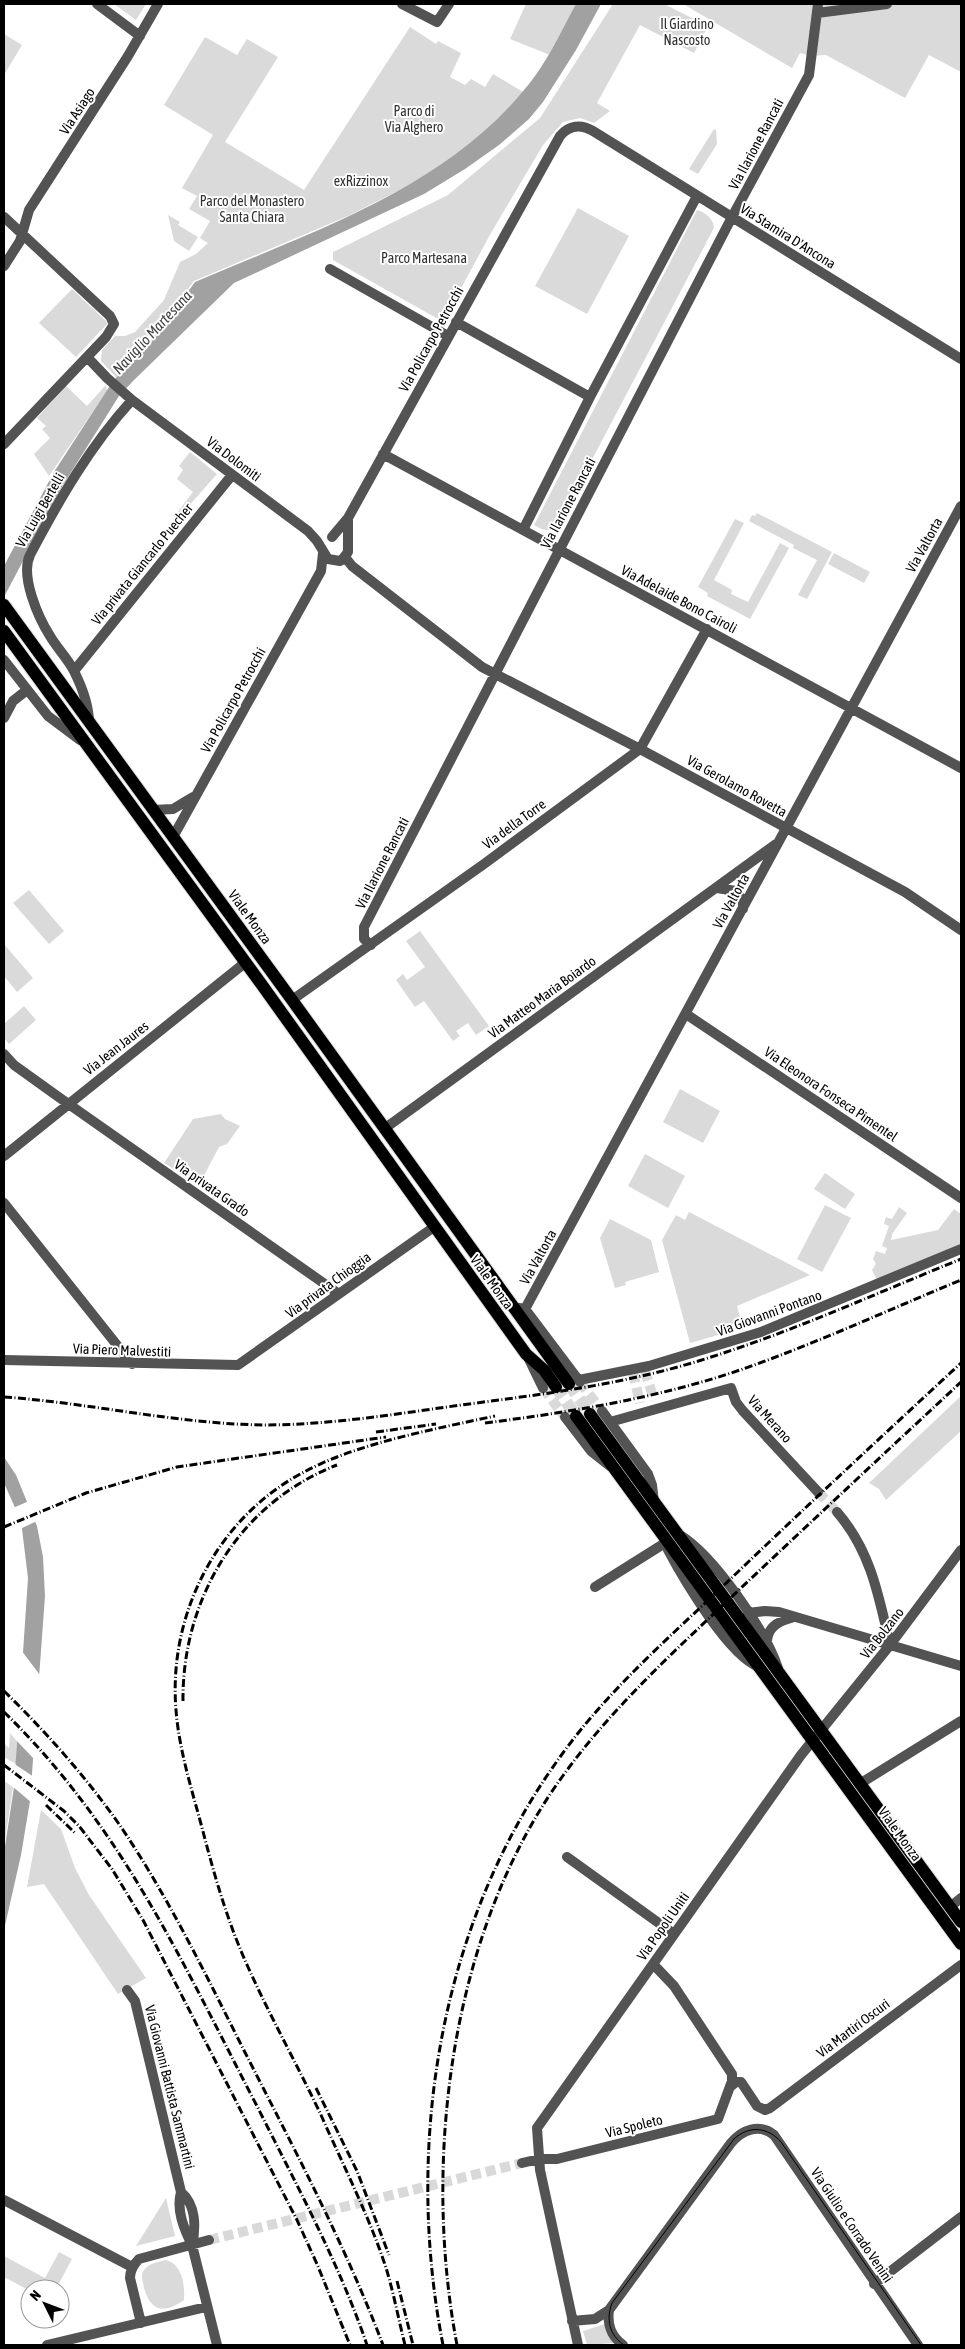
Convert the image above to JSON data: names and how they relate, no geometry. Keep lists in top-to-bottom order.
{
  "streets": {
    "main road": ["Viale Monza"],
    "street": [
      "Via Asiago",
      "Via Ilarione Rancati",
      "Via Stamira D'Ancona",
      "Via Policarpo Petrocchi",
      "Via Dolomiti",
      "Via Luigi Bertelli",
      "Via Valtorta",
      "Via privata Giancarlo Puecher",
      "Via Adelaide Bono Cairoli",
      "Via Gerolamo Rovetta",
      "Via della Torre",
      "Via Matteo Maria Boiardo",
      "Via Jean Jaures",
      "Via Eleonora Fonseca Pimentel",
      "Via privata Grado",
      "Via privata Chioggia",
      "Via Giovanni Pontano",
      "Via Piero Malvestiti",
      "Via Merano",
      "Via Bolzano",
      "Via Popoli Uniti",
      "Via Martiri Oscuri",
      "Via Giovanni Battista Sammartini",
      "Via Spoleto",
      "Via Giulio e Corrado Venini"
    ]
  },
  "crossings": [
    ["Via Ilarione Rancati", "Via Stamira D'Ancona"],
    ["Via Ilarione Rancati", "Via Dolomiti"],
    ["Via Ilarione Rancati", "Via Adelaide Bono Cairoli"],
    ["Via Ilarione Rancati", "Via Gerolamo Rovetta"],
    ["Via Ilarione Rancati", "Via della Torre"],
    ["Via Stamira D'Ancona", "Via Policarpo Petrocchi"],
    ["Via Policarpo Petrocchi", "Via Dolomiti"],
    ["Via Policarpo Petrocchi", "Via Adelaide Bono Cairoli"],
    ["Via Policarpo Petrocchi", "Viale Monza"],
    ["Via Dolomiti", "Via Luigi Bertelli"],
    ["Via Dolomiti", "Via privata Giancarlo Puecher"],
    ["Via Dolomiti", "Via Gerolamo Rovetta"],
    ["Via Luigi Bertelli", "Via privata Giancarlo Puecher"],
    ["Via Luigi Bertelli", "Viale Monza"],
    ["Via Valtorta", "Via Adelaide Bono Cairoli"],
    ["Via Valtorta", "Via Gerolamo Rovetta"],
    ["Via Valtorta", "Viale Monza"],
    ["Via Valtorta", "Via Matteo Maria Boiardo"],
    ["Via Valtorta", "Via Eleonora Fonseca Pimentel"],
    ["Via privata Giancarlo Puecher", "Viale Monza"],
    ["Via Adelaide Bono Cairoli", "Via della Torre"],
    ["Via Gerolamo Rovetta", "Via della Torre"],
    ["Via della Torre", "Viale Monza"],
    ["Viale Monza", "Via Matteo Maria Boiardo"],
    ["Viale Monza", "Via Jean Jaures"],
    ["Viale Monza", "Via privata Chioggia"],
    ["Viale Monza", "Via Giovanni Pontano"],
    ["Viale Monza", "Via Merano"],
    ["Viale Monza", "Via Bolzano"],
    ["Viale Monza", "Via Popoli Uniti"],
    ["Via Jean Jaures", "Via privata Grado"],
    ["Via privata Grado", "Via privata Chioggia"],
    ["Via privata Chioggia", "Via Piero Malvestiti"],
    ["Via Popoli Uniti", "Via Spoleto"],
    ["Via Martiri Oscuri", "Via Spoleto"]
  ],
  "water": ["Naviglio Martesana"],
  "parks": [
    "Il Giardino Nascosto",
    "Parco di Via Alghero",
    "exRizzinox",
    "Parco del Monastero Santa Chiara",
    "Parco Martesana"
  ],
  "north": "top left"
}
